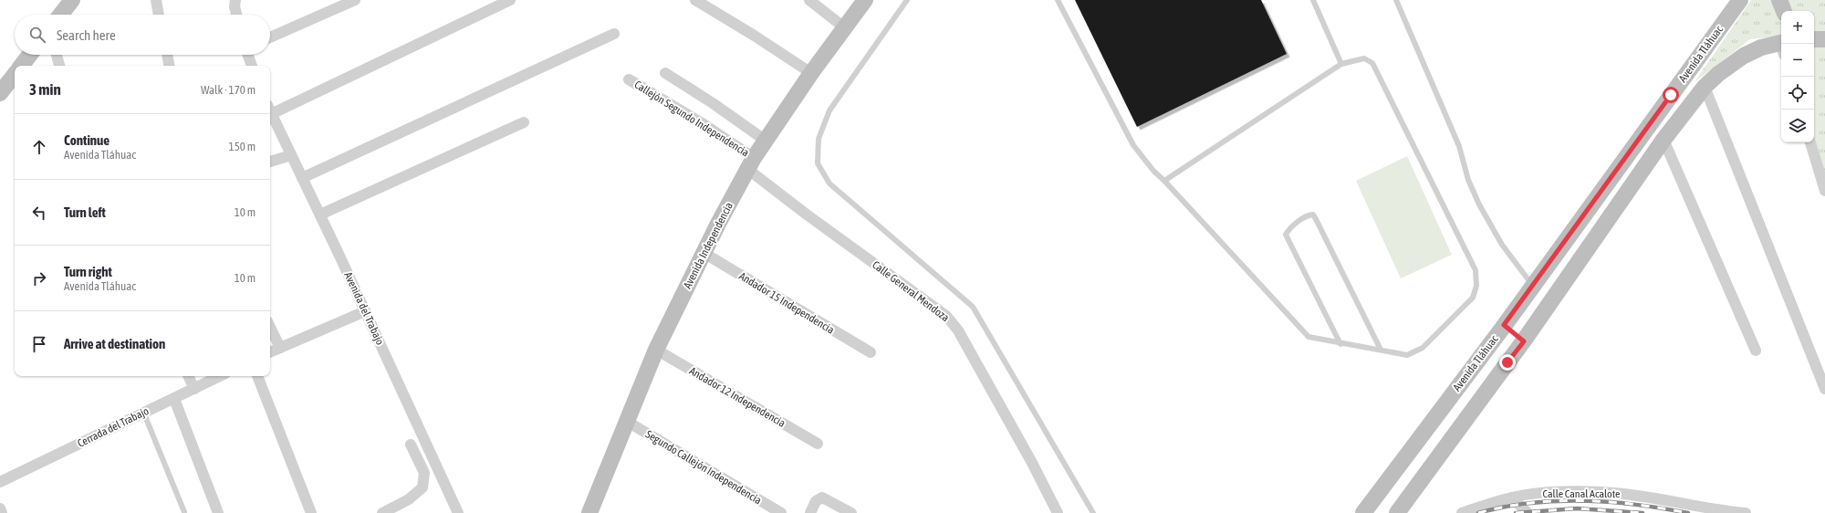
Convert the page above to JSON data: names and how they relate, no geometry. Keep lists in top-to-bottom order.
{
  "streets": {
    "main road": ["Avenida Tláhuac", "Avenida Independencia"],
    "street": [
      "Callejón Segundo Independencia",
      "Calle General Mendoza",
      "Andador 15 Independencia",
      "Avenida del Trabajo",
      "Andador 12 Independencia",
      "Cerrada del Trabajo",
      "Segundo Callejón Independencia",
      "Calle Canal Acalote"
    ]
  },
  "crossings": [
    ["Callejón Segundo Independencia", "Avenida Independencia"],
    ["Callejón Segundo Independencia", "Calle General Mendoza"],
    ["Avenida Independencia", "Calle General Mendoza"],
    ["Avenida Independencia", "Andador 15 Independencia"],
    ["Avenida Independencia", "Andador 12 Independencia"],
    ["Avenida Independencia", "Segundo Callejón Independencia"]
  ],
  "page": {
    "map_buttons": ["+", "−"],
    "search": "Search here",
    "heading": ["3 min", "Walk · 170 m"],
    "list": [
      ["Continue", "Avenida Tláhuac", "150 m"],
      ["Turn left", "10 m"],
      ["Turn right", "Avenida Tláhuac", "10 m"],
      "Arrive at destination"
    ]
  }
}
